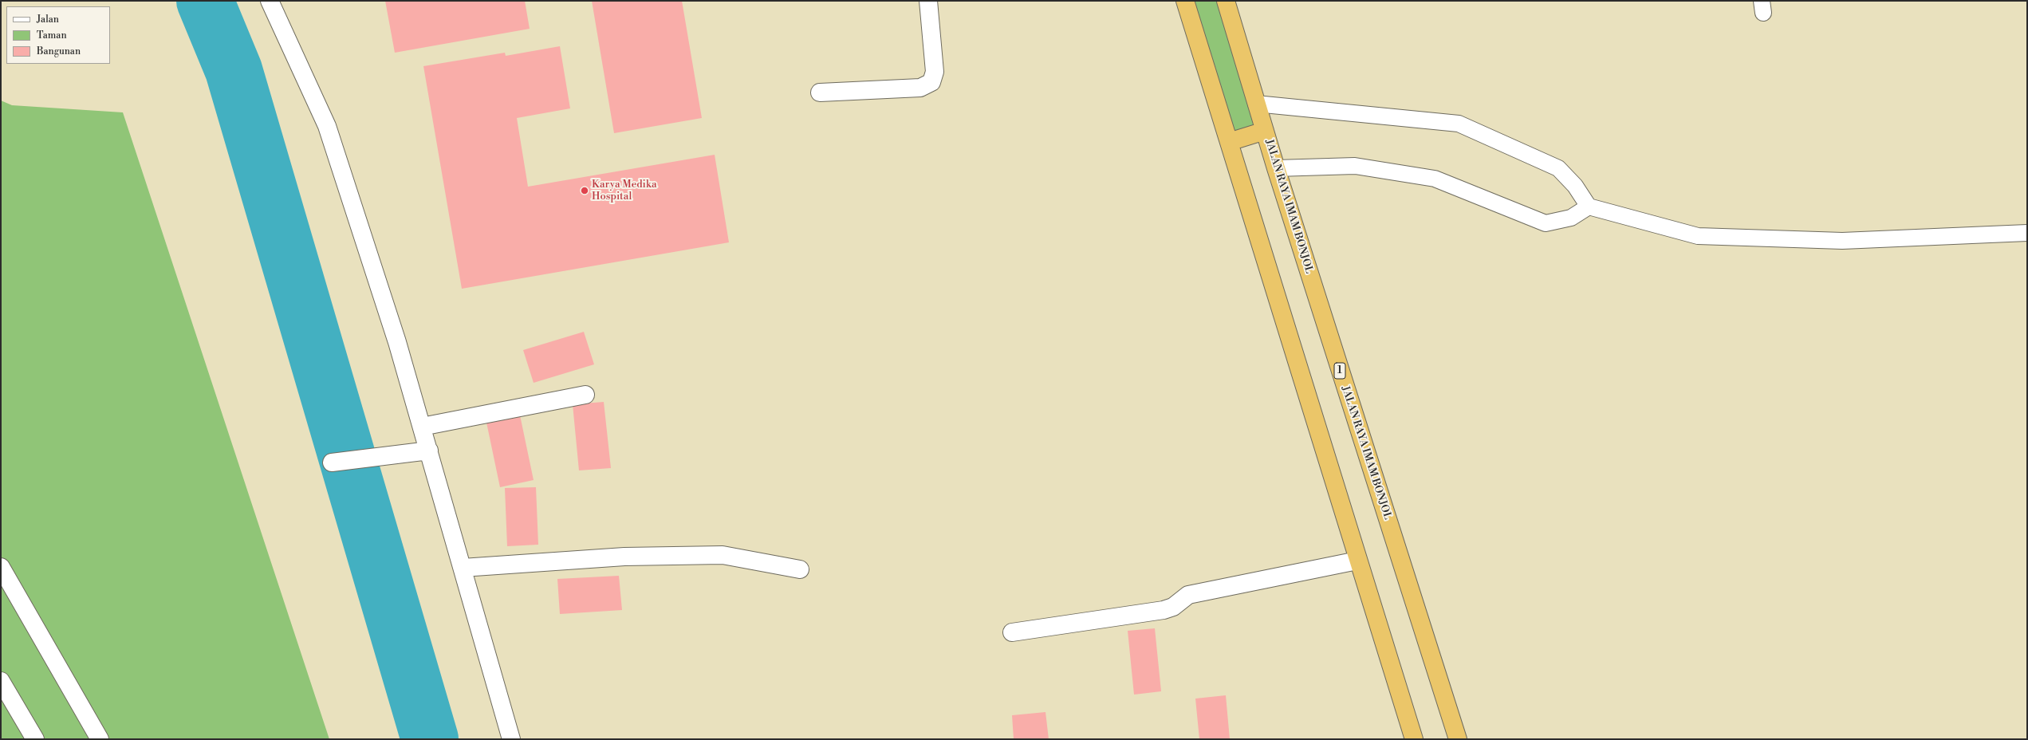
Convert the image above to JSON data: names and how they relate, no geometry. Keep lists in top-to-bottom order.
{
  "streets": {
    "highway": ["JALAN RAYA IMAM BONJOL", "1"]
  },
  "places": ["Karya Medika Hospital"],
  "legend": ["Jalan", "Taman", "Bangunan"]
}
